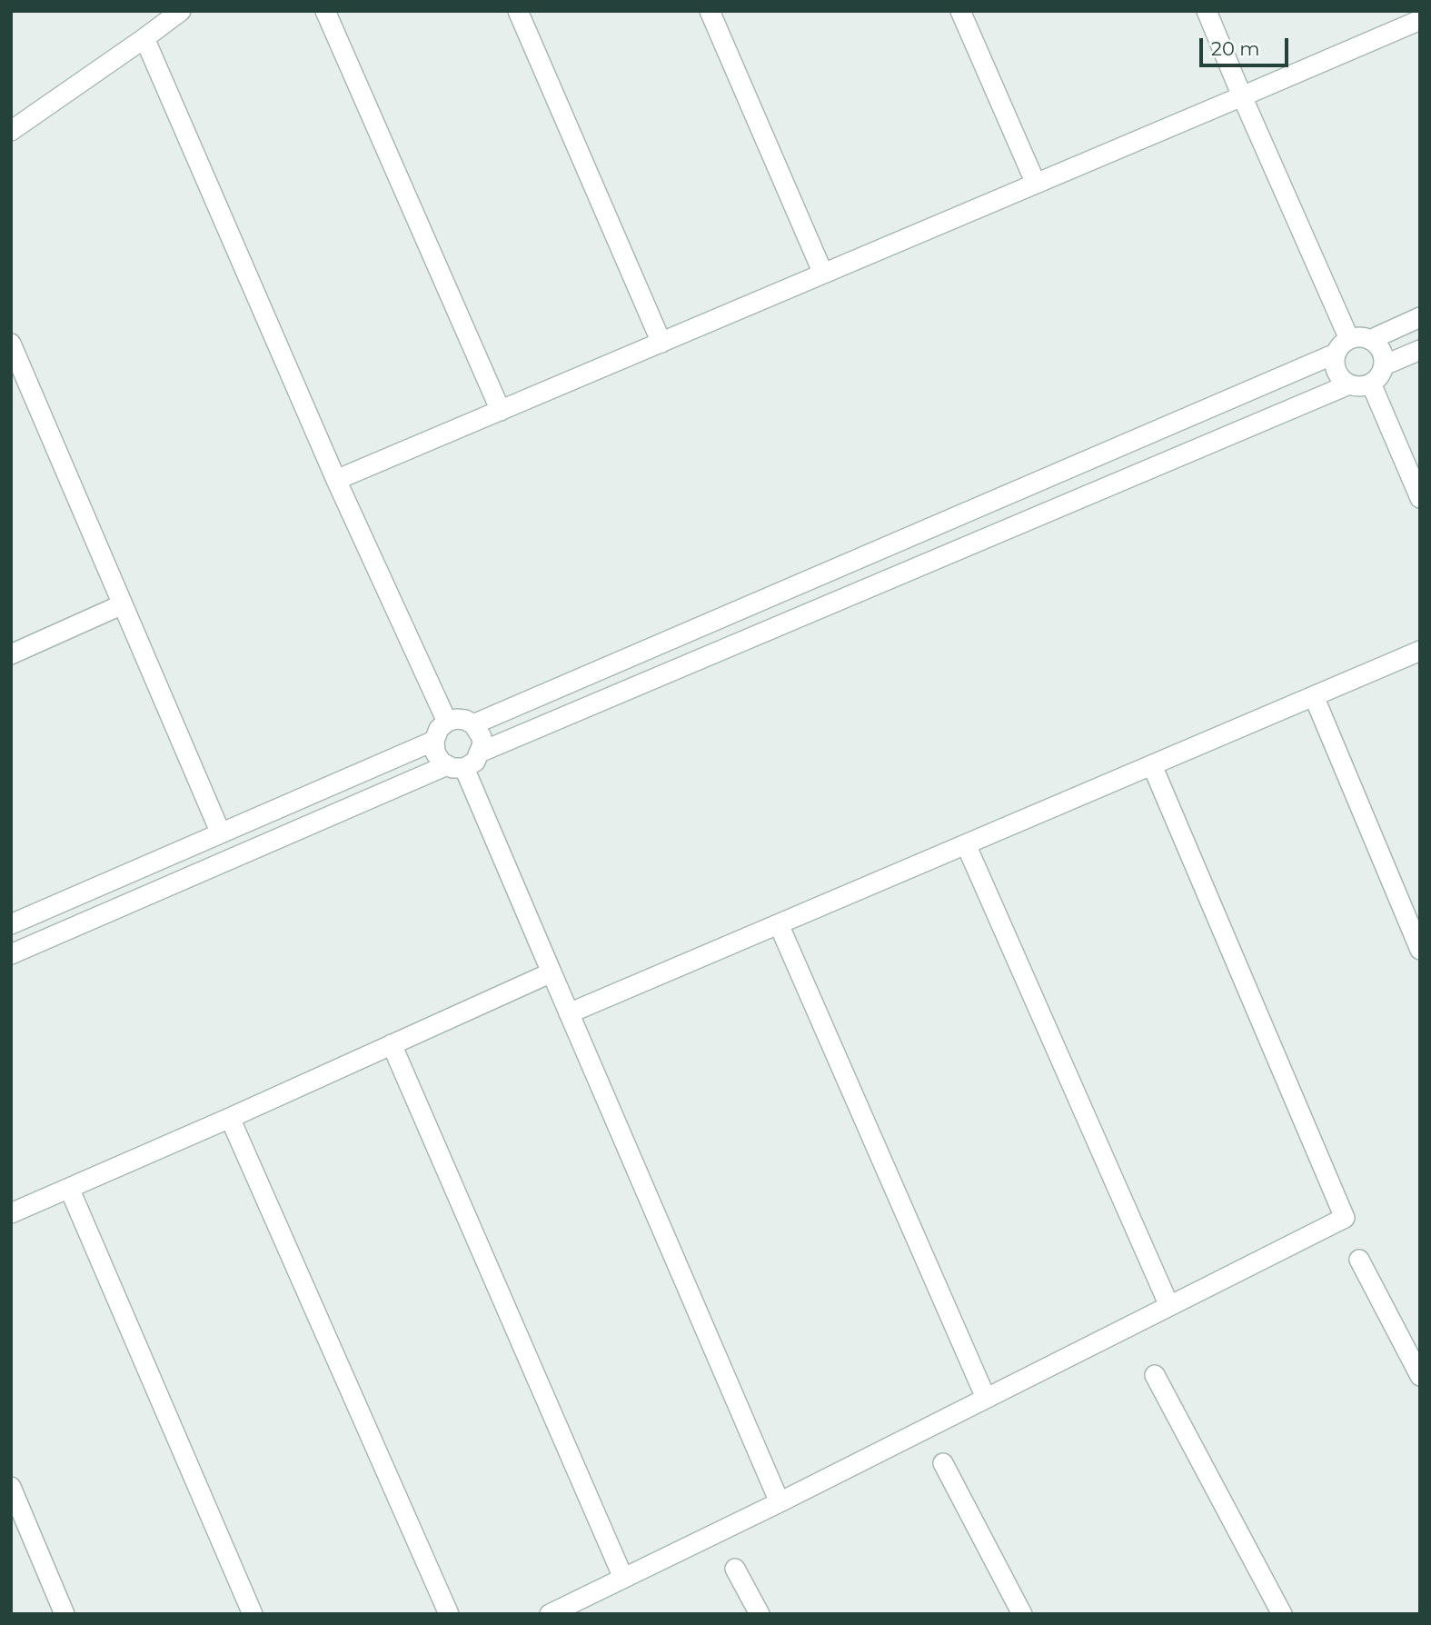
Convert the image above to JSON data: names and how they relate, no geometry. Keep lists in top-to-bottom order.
{
  "scale_bar": "20 m"
}
